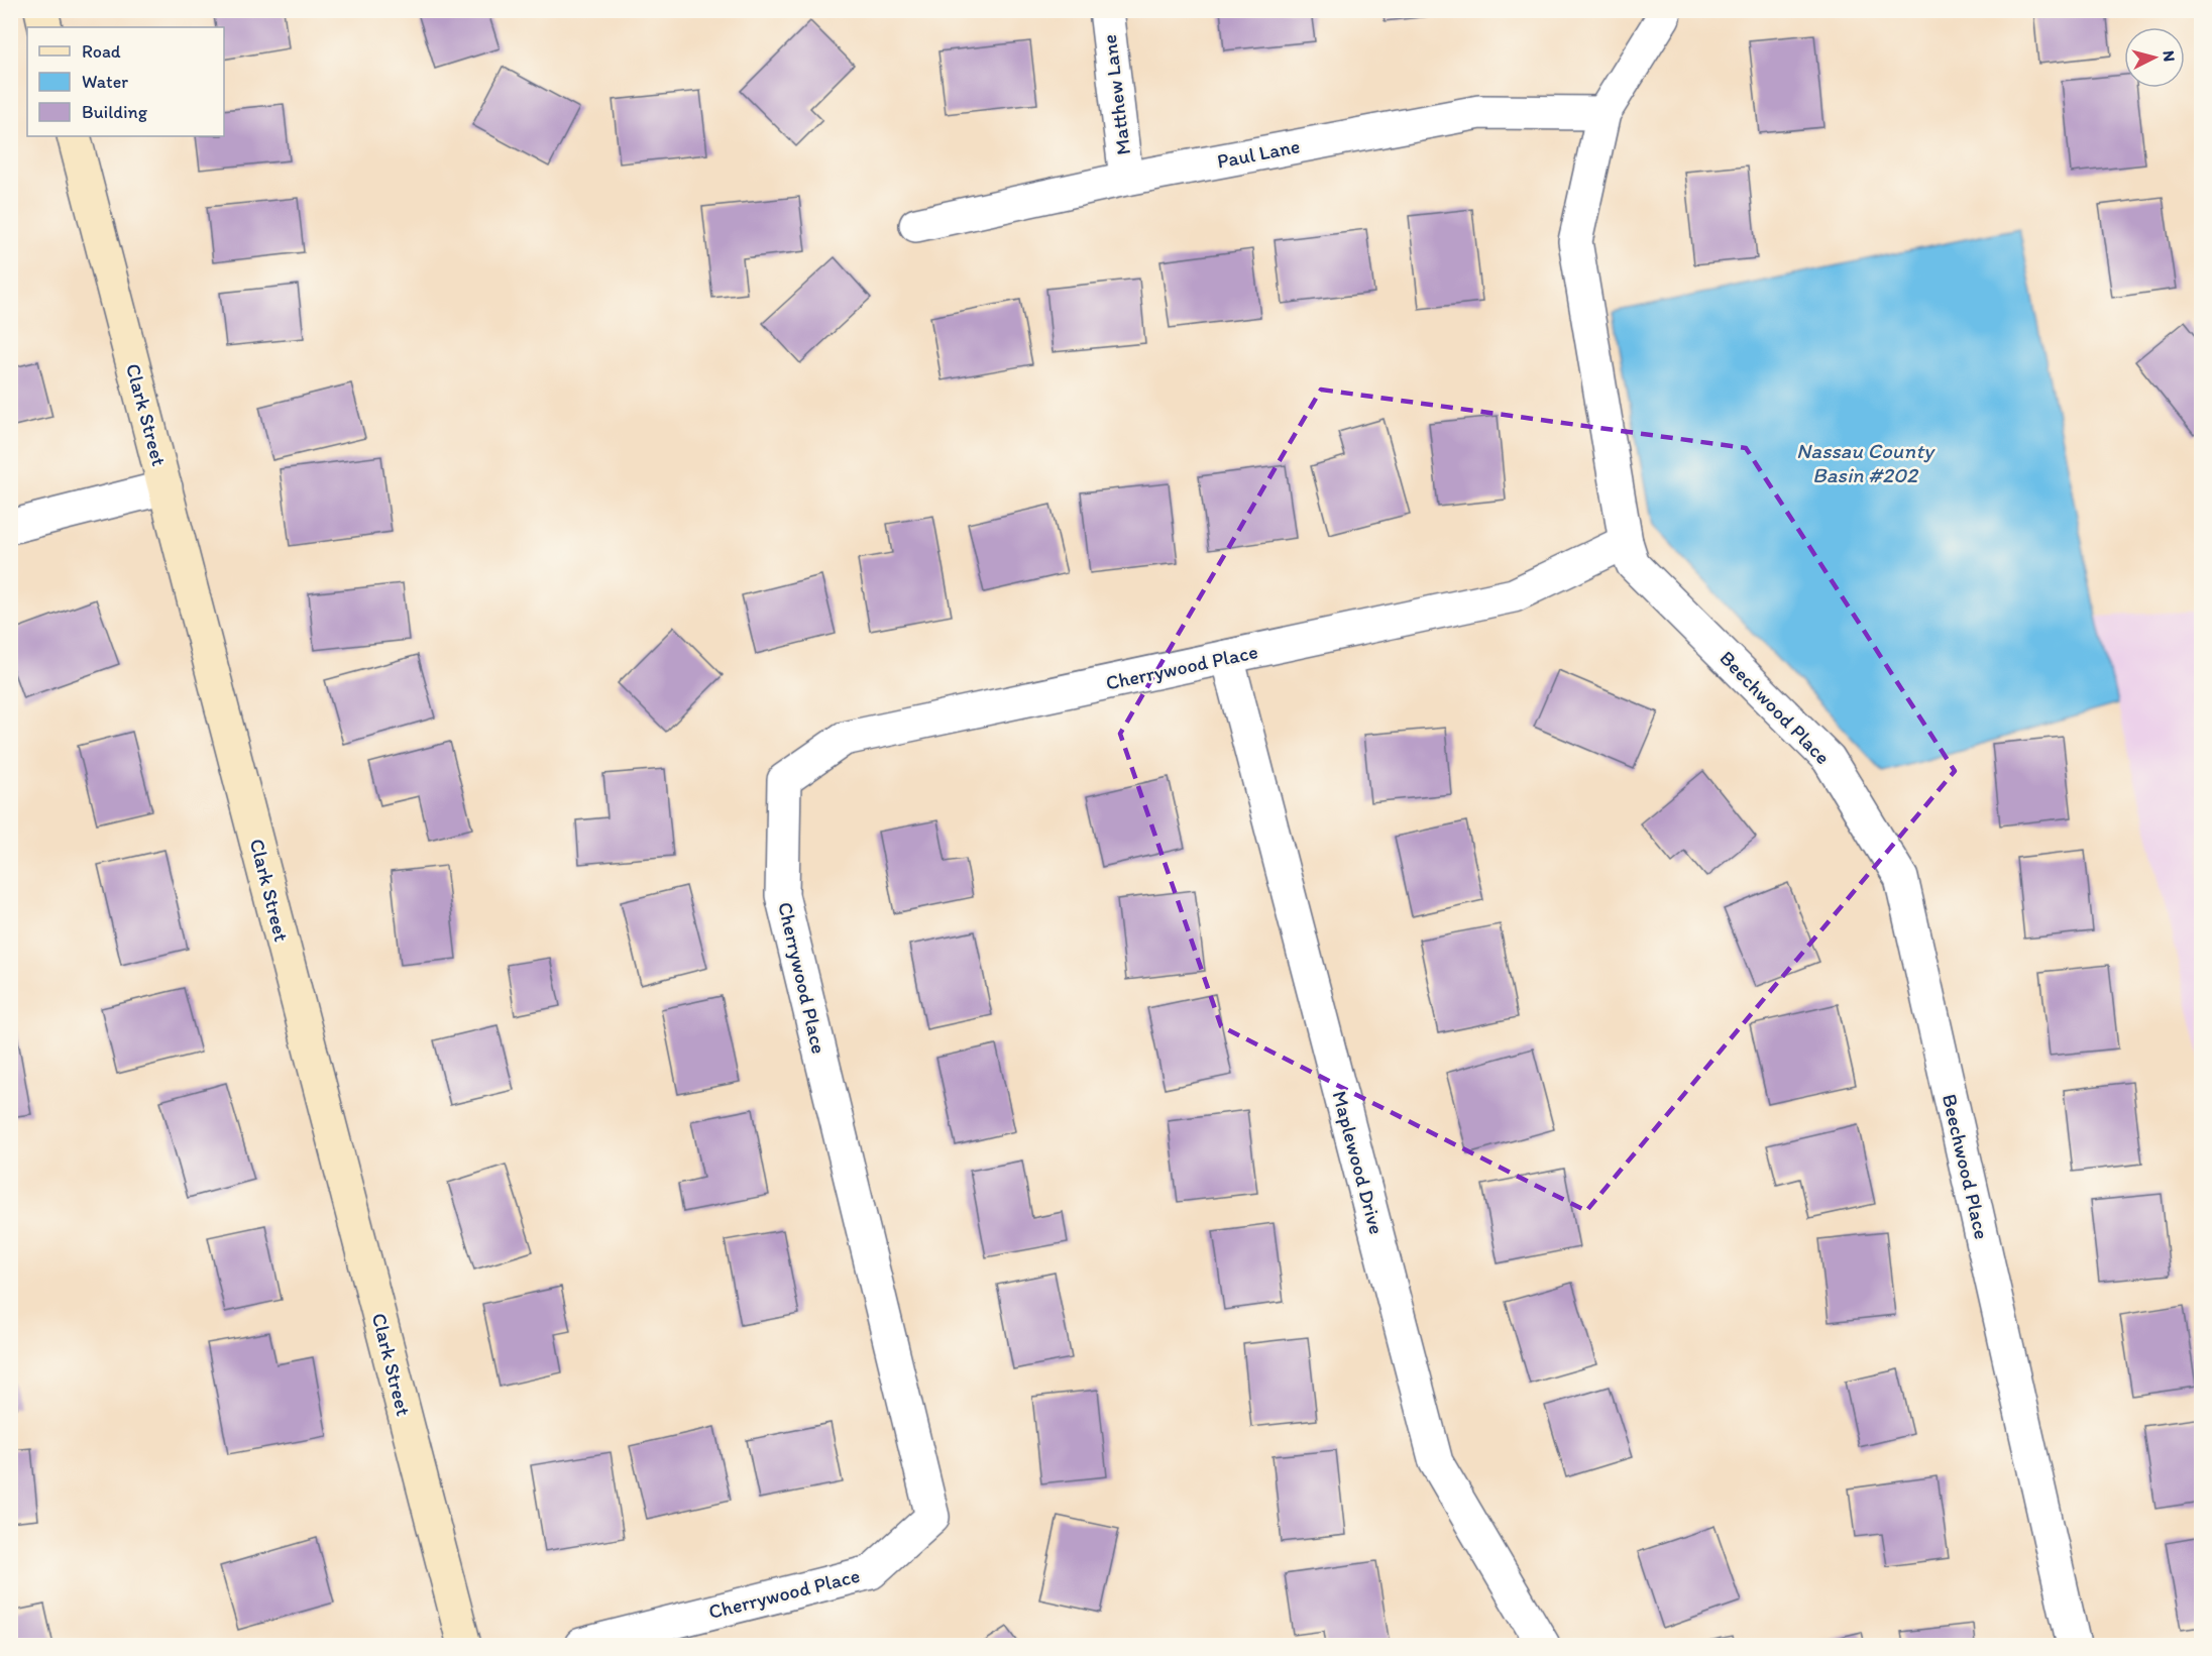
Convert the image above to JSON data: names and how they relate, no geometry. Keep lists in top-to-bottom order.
{
  "streets": {
    "street": [
      "Matthew Lane",
      "Paul Lane",
      "Clark Street",
      "Cherrywood Place",
      "Beechwood Place",
      "Maplewood Drive"
    ]
  },
  "crossings": [
    ["Matthew Lane", "Paul Lane"],
    ["Paul Lane", "Beechwood Place"],
    ["Cherrywood Place", "Beechwood Place"],
    ["Cherrywood Place", "Maplewood Drive"]
  ],
  "water": ["Nassau County Basin #202"],
  "legend": ["Road", "Water", "Building"],
  "north": "right"
}
